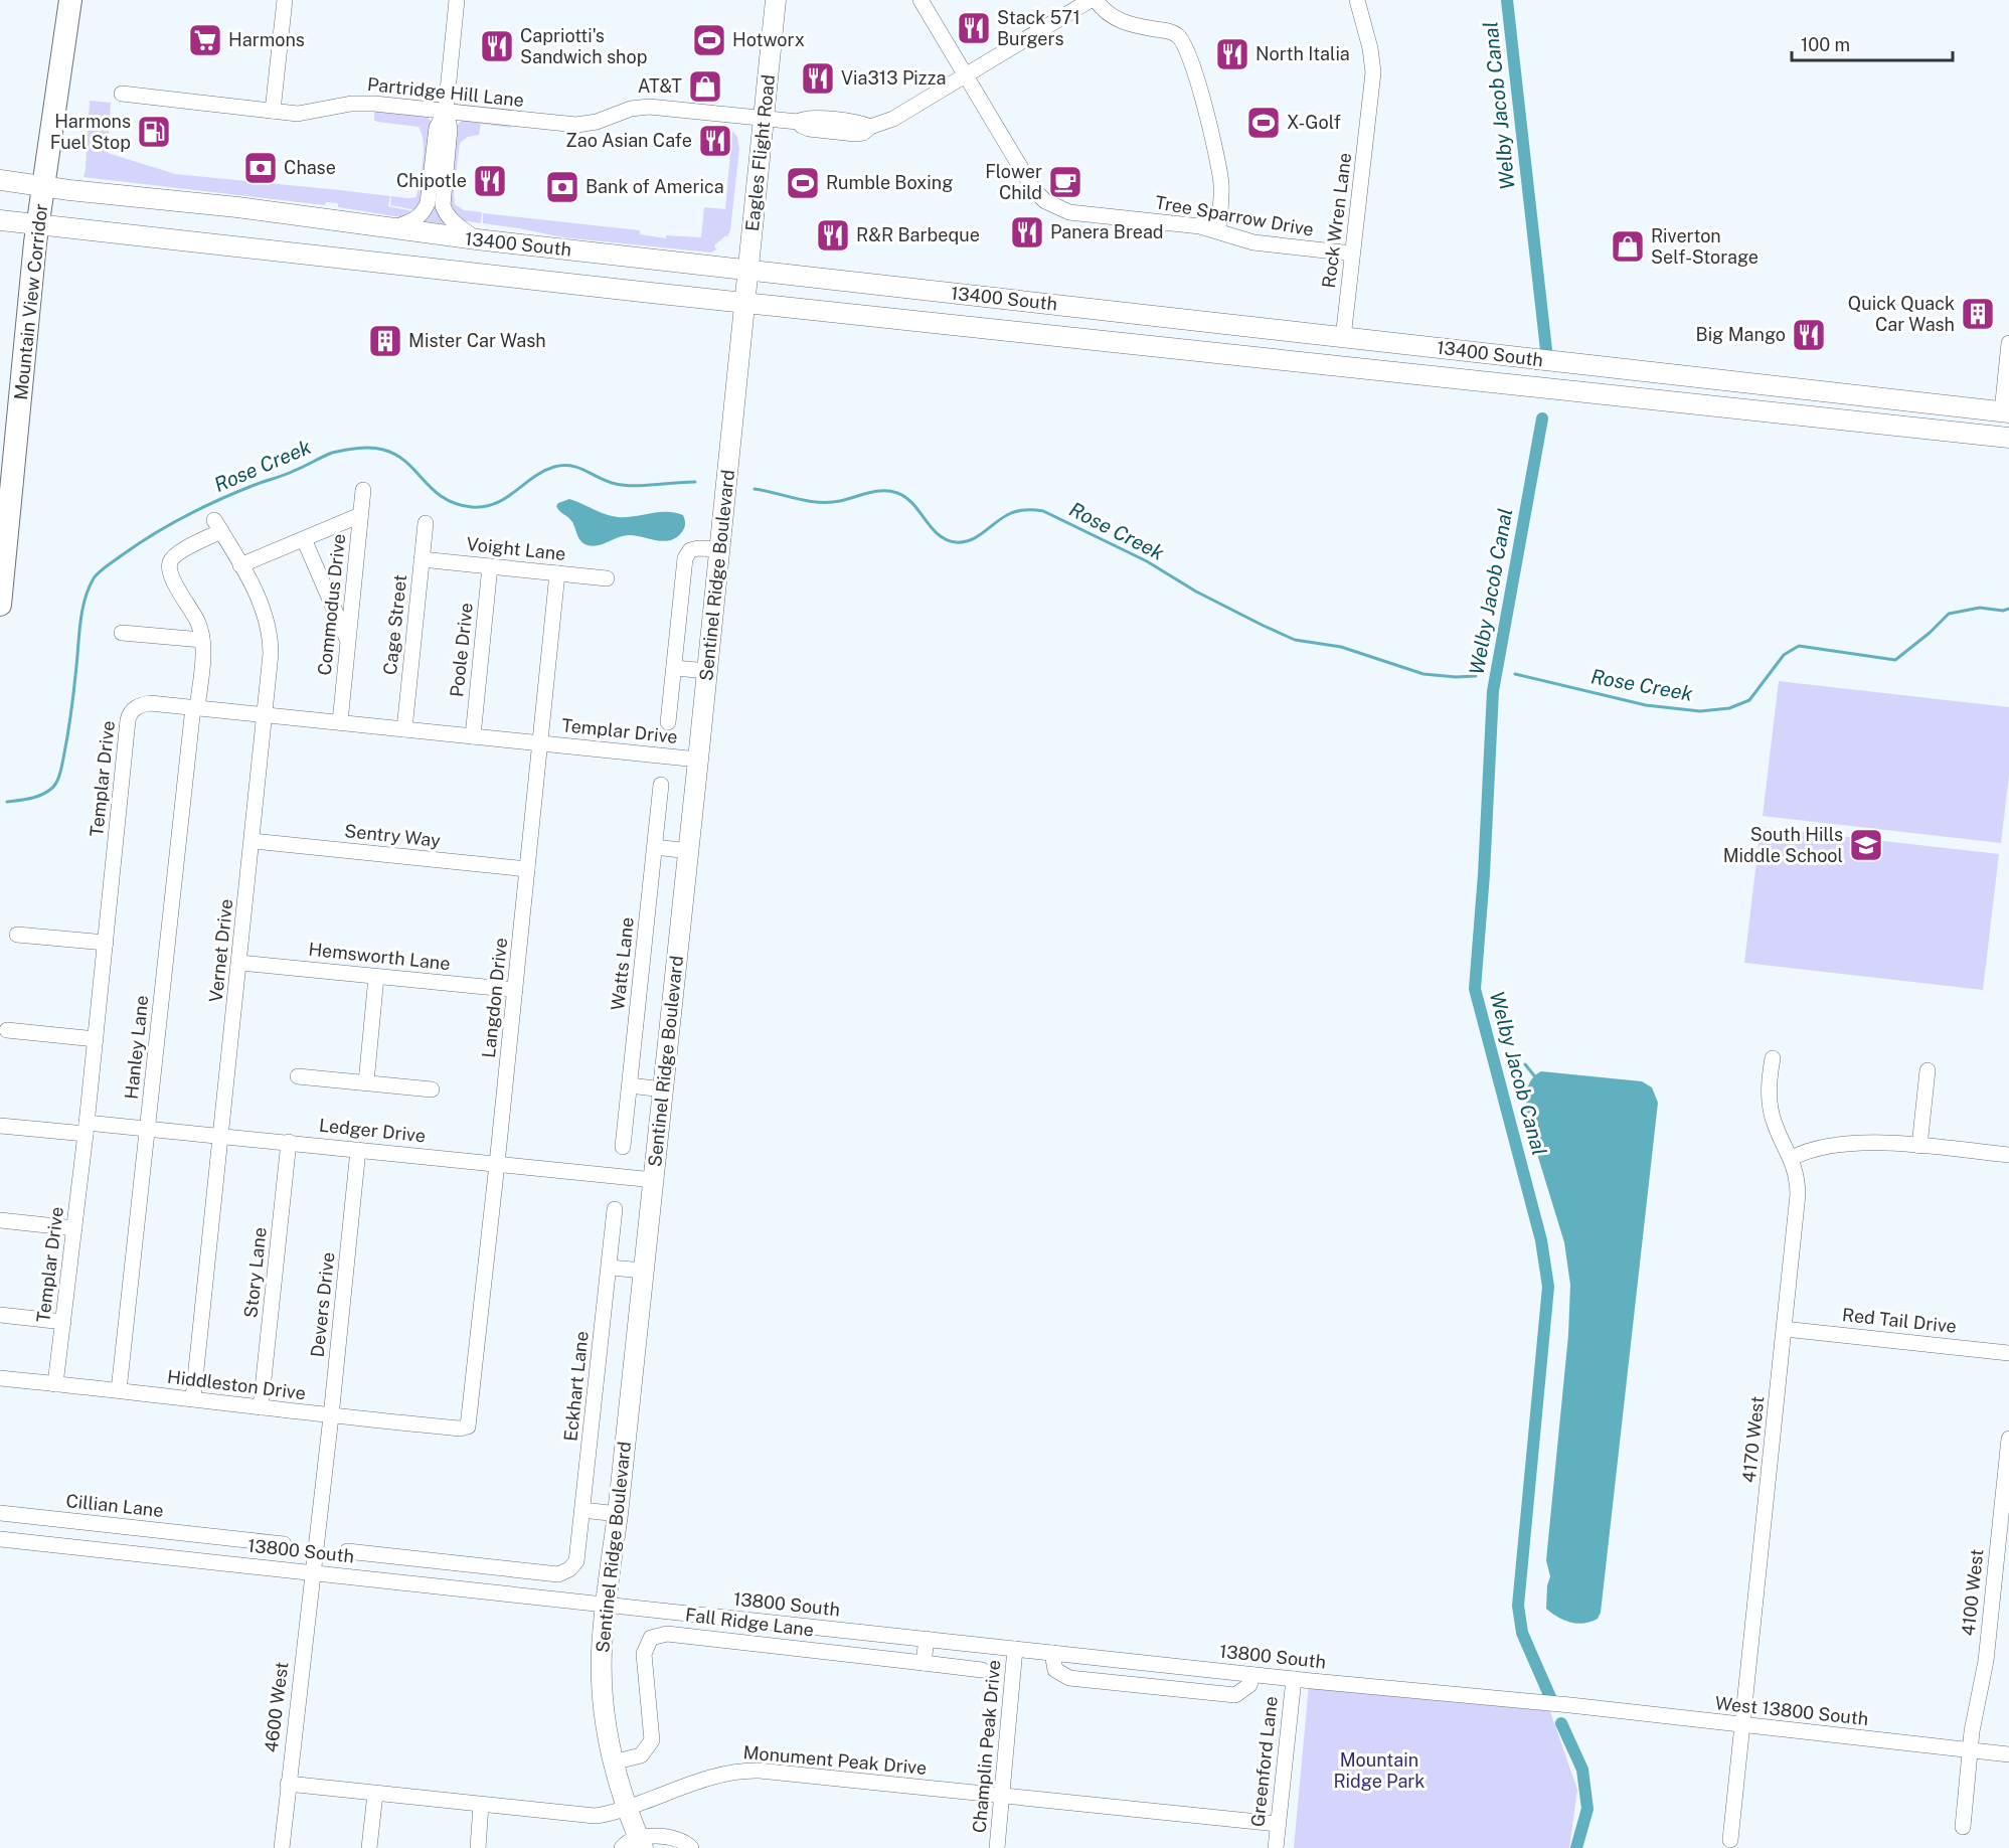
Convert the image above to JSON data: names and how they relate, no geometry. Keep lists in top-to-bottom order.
{
  "streets": {
    "highway": ["Mountain View Corridor"],
    "main road": ["Eagles Flight Road", "13400 South", "Sentinel Ridge Boulevard"],
    "street": [
      "Partridge Hill Lane",
      "Tree Sparrow Drive",
      "Rock Wren Lane",
      "Voight Lane",
      "Commodus Drive",
      "Cage Street",
      "Poole Drive",
      "Templar Drive",
      "Sentry Way",
      "Vernet Drive",
      "Hemsworth Lane",
      "Watts Lane",
      "Langdon Drive",
      "Hanley Lane",
      "Ledger Drive",
      "Story Lane",
      "Devers Drive",
      "Red Tail Drive",
      "Hiddleston Drive",
      "Eckhart Lane",
      "4170 West",
      "Cillian Lane",
      "13800 South",
      "4100 West",
      "Fall Ridge Lane",
      "4600 West",
      "West 13800 South",
      "Champlin Peak Drive",
      "Monument Peak Drive",
      "Greenford Lane"
    ]
  },
  "crossings": [
    ["Partridge Hill Lane", "Eagles Flight Road"],
    ["Eagles Flight Road", "13400 South"],
    ["Eagles Flight Road", "Sentinel Ridge Boulevard"],
    ["Tree Sparrow Drive", "Rock Wren Lane"],
    ["Rock Wren Lane", "13400 South"],
    ["13400 South", "Mountain View Corridor"],
    ["13400 South", "Sentinel Ridge Boulevard"],
    ["Voight Lane", "Cage Street"],
    ["Voight Lane", "Poole Drive"],
    ["Voight Lane", "Langdon Drive"],
    ["Sentinel Ridge Boulevard", "Templar Drive"],
    ["Sentinel Ridge Boulevard", "Ledger Drive"],
    ["Sentinel Ridge Boulevard", "13800 South"],
    ["Sentinel Ridge Boulevard", "Fall Ridge Lane"],
    ["Sentinel Ridge Boulevard", "Monument Peak Drive"],
    ["Commodus Drive", "Templar Drive"],
    ["Cage Street", "Templar Drive"],
    ["Poole Drive", "Templar Drive"],
    ["Templar Drive", "Vernet Drive"],
    ["Templar Drive", "Langdon Drive"],
    ["Templar Drive", "Hanley Lane"],
    ["Templar Drive", "Ledger Drive"],
    ["Templar Drive", "Hiddleston Drive"],
    ["Sentry Way", "Vernet Drive"],
    ["Sentry Way", "Langdon Drive"],
    ["Vernet Drive", "Hemsworth Lane"],
    ["Vernet Drive", "Hanley Lane"],
    ["Vernet Drive", "Ledger Drive"],
    ["Vernet Drive", "Hiddleston Drive"],
    ["Hemsworth Lane", "Langdon Drive"],
    ["Langdon Drive", "Ledger Drive"],
    ["Langdon Drive", "Hiddleston Drive"],
    ["Hanley Lane", "Ledger Drive"],
    ["Hanley Lane", "Hiddleston Drive"],
    ["Ledger Drive", "Story Lane"],
    ["Ledger Drive", "Devers Drive"],
    ["Story Lane", "Hiddleston Drive"],
    ["Devers Drive", "Hiddleston Drive"],
    ["Devers Drive", "13800 South"],
    ["Devers Drive", "4600 West"],
    ["Red Tail Drive", "4170 West"],
    ["4170 West", "West 13800 South"],
    ["13800 South", "4600 West"],
    ["13800 South", "West 13800 South"],
    ["13800 South", "Champlin Peak Drive"],
    ["13800 South", "Greenford Lane"],
    ["4100 West", "West 13800 South"],
    ["4600 West", "Monument Peak Drive"],
    ["Champlin Peak Drive", "Monument Peak Drive"],
    ["Monument Peak Drive", "Greenford Lane"]
  ],
  "water": ["Welby Jacob Canal", "Rose Creek"],
  "parks": ["Mountain Ridge Park"],
  "places": {
    "restaurant": [
      "Stack 571 Burgers",
      "Capriotti's Sandwich shop",
      "North Italia",
      "Via313 Pizza",
      "Zao Asian Cafe",
      "Chipotle",
      "Panera Bread",
      "R&R Barbeque",
      "Big Mango"
    ],
    "supermarket": ["Harmons"],
    "sports": ["Hotworx", "X-Golf", "Rumble Boxing"],
    "shop": ["AT&T", "Riverton Self-Storage"],
    "fuel station": ["Harmons Fuel Stop"],
    "bank": ["Chase", "Bank of America"],
    "cafe": ["Flower Child"],
    "building": ["Quick Quack Car Wash", "Mister Car Wash"],
    "school or university": ["South Hills Middle School"]
  },
  "scale_bar": "100 m"
}
